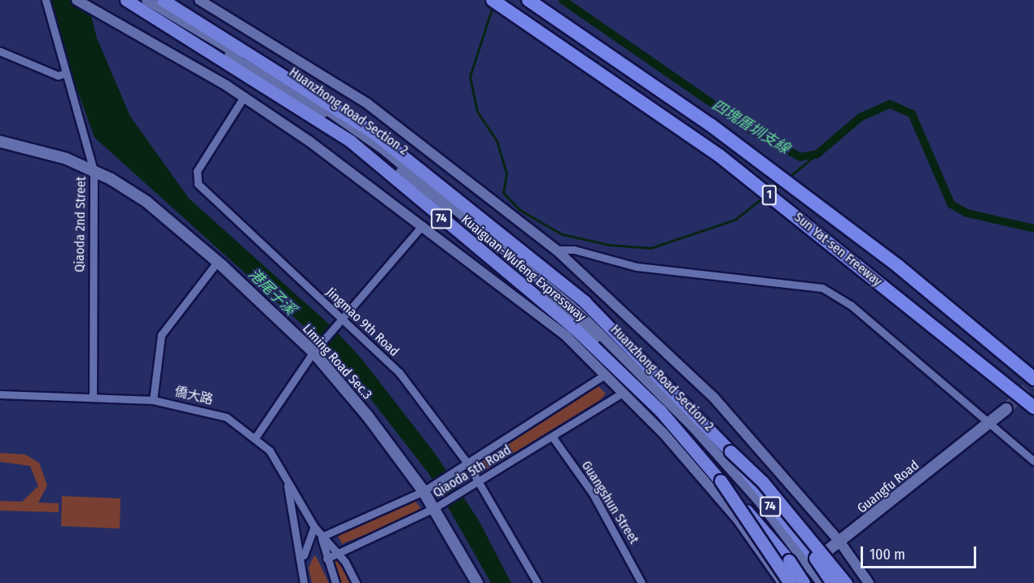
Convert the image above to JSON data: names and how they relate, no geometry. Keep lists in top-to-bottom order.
{
  "streets": {
    "highway": [
      "1",
      "74",
      "Sun Yat-sen Freeway",
      "Kuaiguan-Wufeng Expressway"
    ],
    "main road": ["Liming Road Sec.3", "Guangfu Road"],
    "street": [
      "Huanzhong Road Section 2",
      "Qiaoda 2nd Street",
      "Jingmao 9th Road",
      "僑大路",
      "Qiaoda 5th Road",
      "Guangshun Street"
    ]
  },
  "crossings": [
    ["Huanzhong Road Section 2", "Kuaiguan-Wufeng Expressway"],
    ["Huanzhong Road Section 2", "Guangfu Road"],
    ["Qiaoda 2nd Street", "Liming Road Sec.3"],
    ["Qiaoda 2nd Street", "僑大路"],
    ["Kuaiguan-Wufeng Expressway", "Guangfu Road"],
    ["Jingmao 9th Road", "Qiaoda 5th Road"],
    ["Liming Road Sec.3", "Qiaoda 5th Road"],
    ["僑大路", "Qiaoda 5th Road"],
    ["Qiaoda 5th Road", "Guangshun Street"]
  ],
  "water": ["四塊厝圳支線", "港尾子溪"],
  "scale_bar": "100 m"
}
